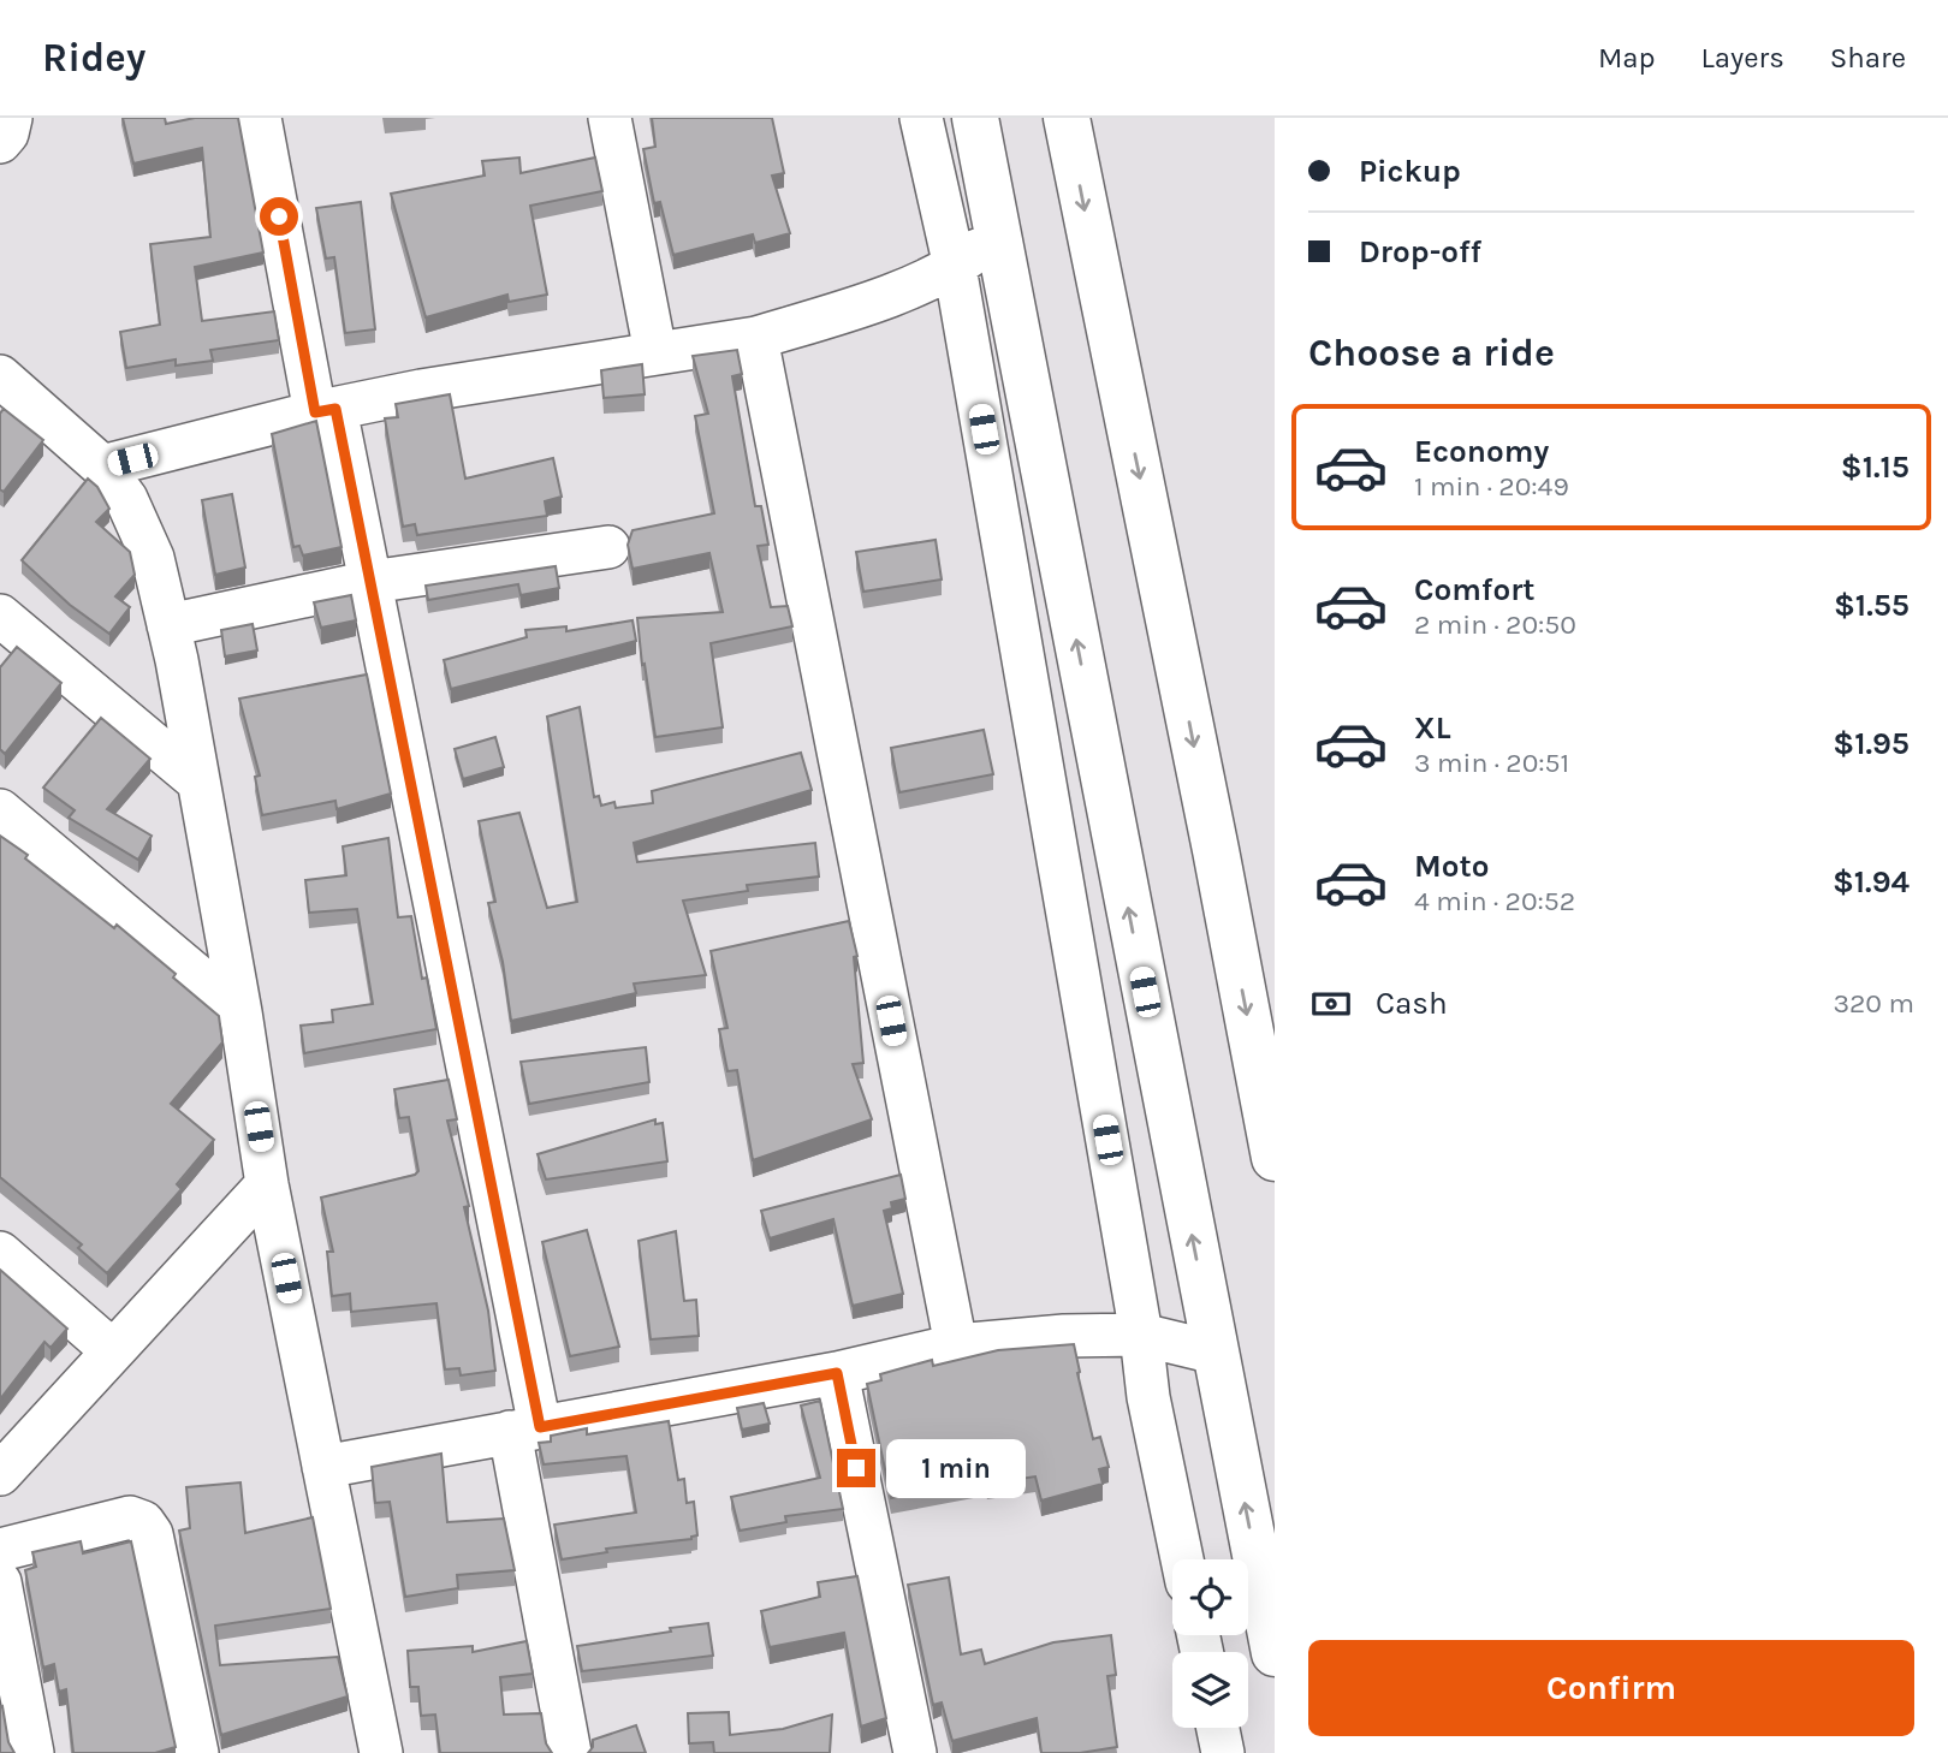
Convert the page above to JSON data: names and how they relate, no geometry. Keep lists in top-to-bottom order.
{
  "page": {
    "header": "Ridey",
    "nav": ["Map", "Layers", "Share"],
    "banner": ["Pickup", "Drop-off"],
    "heading": "Choose a ride",
    "list": [
      {
        "name": "Economy",
        "note": "1 min · 20:49",
        "value": "$1.15"
      },
      {
        "name": "Comfort",
        "note": "2 min · 20:50",
        "value": "$1.55"
      },
      {
        "name": "XL",
        "note": "3 min · 20:51",
        "value": "$1.95"
      },
      {
        "name": "Moto",
        "note": "4 min · 20:52",
        "value": "$1.94"
      }
    ],
    "pay": ["Cash", "320 m"],
    "bubble": "1 min",
    "buttons": "Confirm"
  }
}
